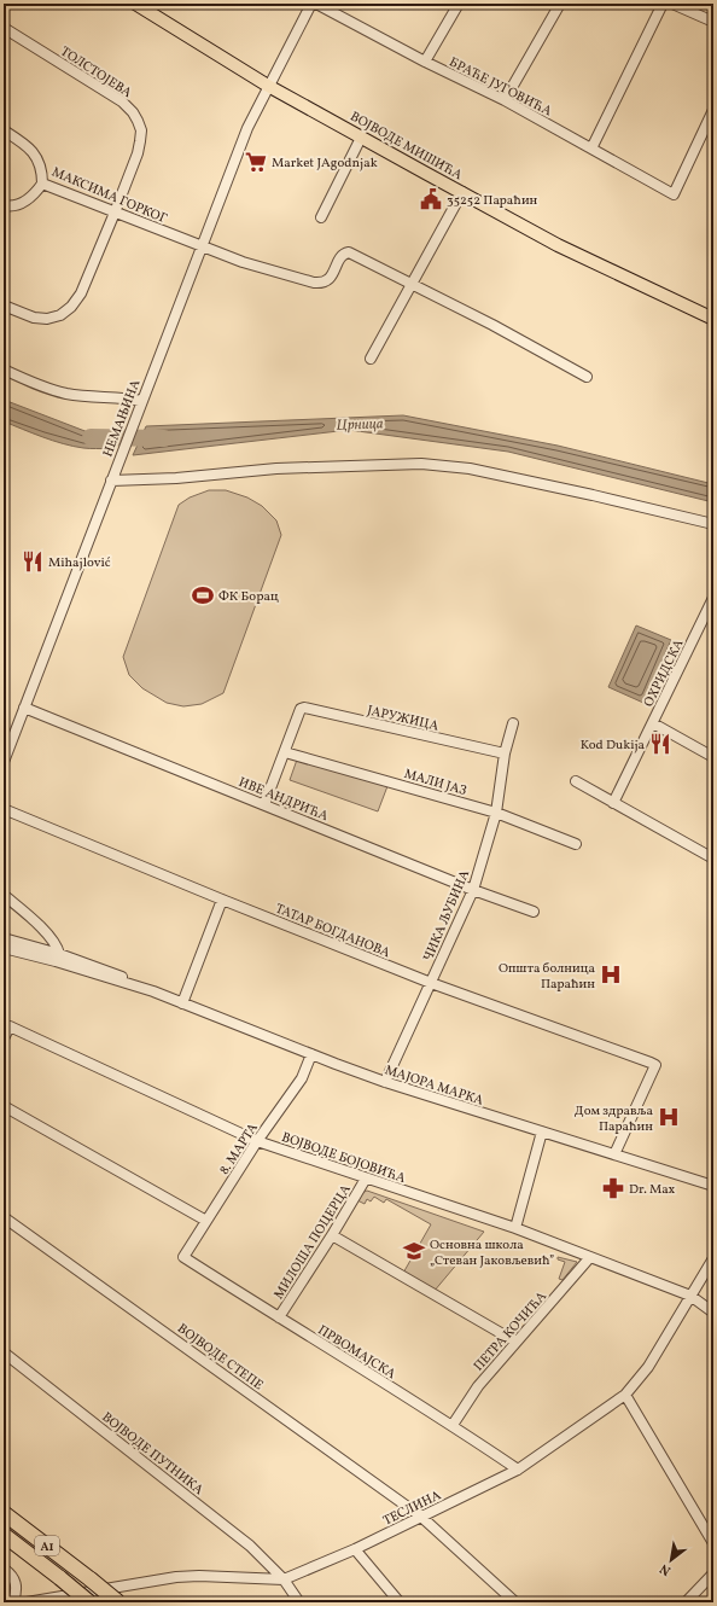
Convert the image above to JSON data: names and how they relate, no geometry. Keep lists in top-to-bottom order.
{
  "streets": {
    "highway": ["A1"],
    "main road": ["ВОЈВОДЕ МИШИЋА"],
    "street": [
      "ТОЛСТОЈЕВА",
      "БРАЋЕ ЈУГОВИЋА",
      "МАКСИМА ГОРКОГ",
      "НЕМАЊИНА",
      "ОХРИДСКА",
      "ЈАРУЖИЦА",
      "МАЛИ ЈАЗ",
      "ИВЕ АНДРИЋА",
      "ЧИКА ЉУБИНА",
      "ТАТАР БОГДАНОВА",
      "МАЈОРА МАРКА",
      "8. МАРТА",
      "ВОЈВОДЕ БОЈОВИЋА",
      "МИЛОША ПОЦЕРЦА",
      "ПЕТРА КОЧИЋА",
      "ПРВОМАЈСКА",
      "ВОЈВОДЕ СТЕПЕ",
      "ВОЈВОДЕ ПУТНИКА",
      "ТЕСЛИНА"
    ]
  },
  "crossings": [
    ["ТОЛСТОЈЕВА", "МАКСИМА ГОРКОГ"],
    ["ВОЈВОДЕ МИШИЋА", "НЕМАЊИНА"],
    ["МАКСИМА ГОРКОГ", "НЕМАЊИНА"],
    ["НЕМАЊИНА", "ИВЕ АНДРИЋА"],
    ["ЈАРУЖИЦА", "МАЛИ ЈАЗ"],
    ["ЈАРУЖИЦА", "ЧИКА ЉУБИНА"],
    ["МАЛИ ЈАЗ", "ЧИКА ЉУБИНА"],
    ["ИВЕ АНДРИЋА", "ЧИКА ЉУБИНА"],
    ["ЧИКА ЉУБИНА", "ТАТАР БОГДАНОВА"],
    ["ЧИКА ЉУБИНА", "МАЈОРА МАРКА"],
    ["ТАТАР БОГДАНОВА", "МАЈОРА МАРКА"],
    ["МАЈОРА МАРКА", "8. МАРТА"],
    ["8. МАРТА", "ВОЈВОДЕ БОЈОВИЋА"],
    ["8. МАРТА", "ПРВОМАЈСКА"],
    ["ВОЈВОДЕ БОЈОВИЋА", "МИЛОША ПОЦЕРЦА"],
    ["ВОЈВОДЕ БОЈОВИЋА", "ПЕТРА КОЧИЋА"],
    ["ВОЈВОДЕ БОЈОВИЋА", "ТЕСЛИНА"],
    ["МИЛОША ПОЦЕРЦА", "ПРВОМАЈСКА"],
    ["ПЕТРА КОЧИЋА", "ПРВОМАЈСКА"],
    ["ПРВОМАЈСКА", "ТЕСЛИНА"],
    ["ВОЈВОДЕ СТЕПЕ", "ТЕСЛИНА"],
    ["ВОЈВОДЕ ПУТНИКА", "ТЕСЛИНА"]
  ],
  "water": ["Црница"],
  "places": {
    "supermarket": ["Market JAgodnjak"],
    "public building": ["35252 Параћин"],
    "restaurant": ["Mihajlović", "Kod Dukija"],
    "sports": ["ФК Борац"],
    "hospital": ["Општа болница Параћин", "Дом здравља Параћин"],
    "pharmacy": ["Dr. Max"],
    "school or university": ["Основна школа „Стеван Јаковљевић”"]
  },
  "north": "bottom left"
}
